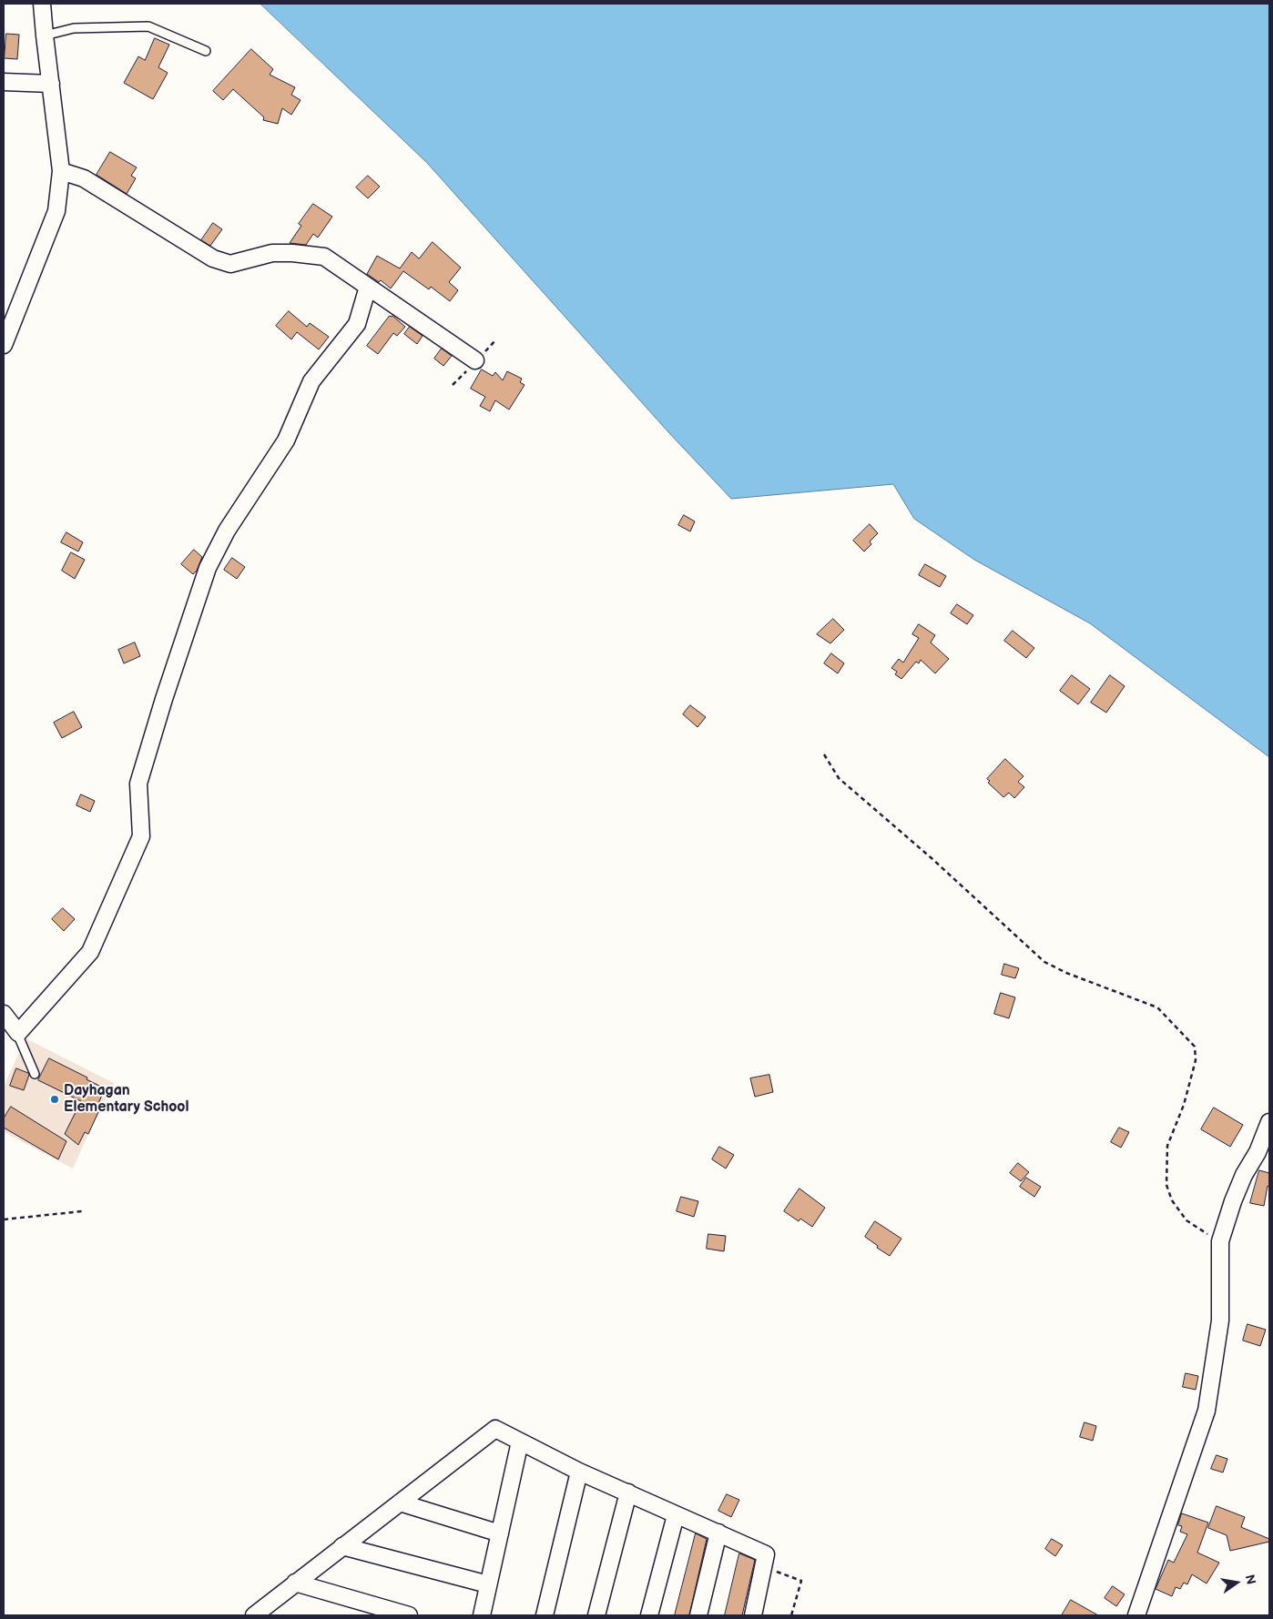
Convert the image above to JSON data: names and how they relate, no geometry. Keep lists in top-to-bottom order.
{
  "places": ["Dayhagan Elementary School"],
  "north": "right"
}
